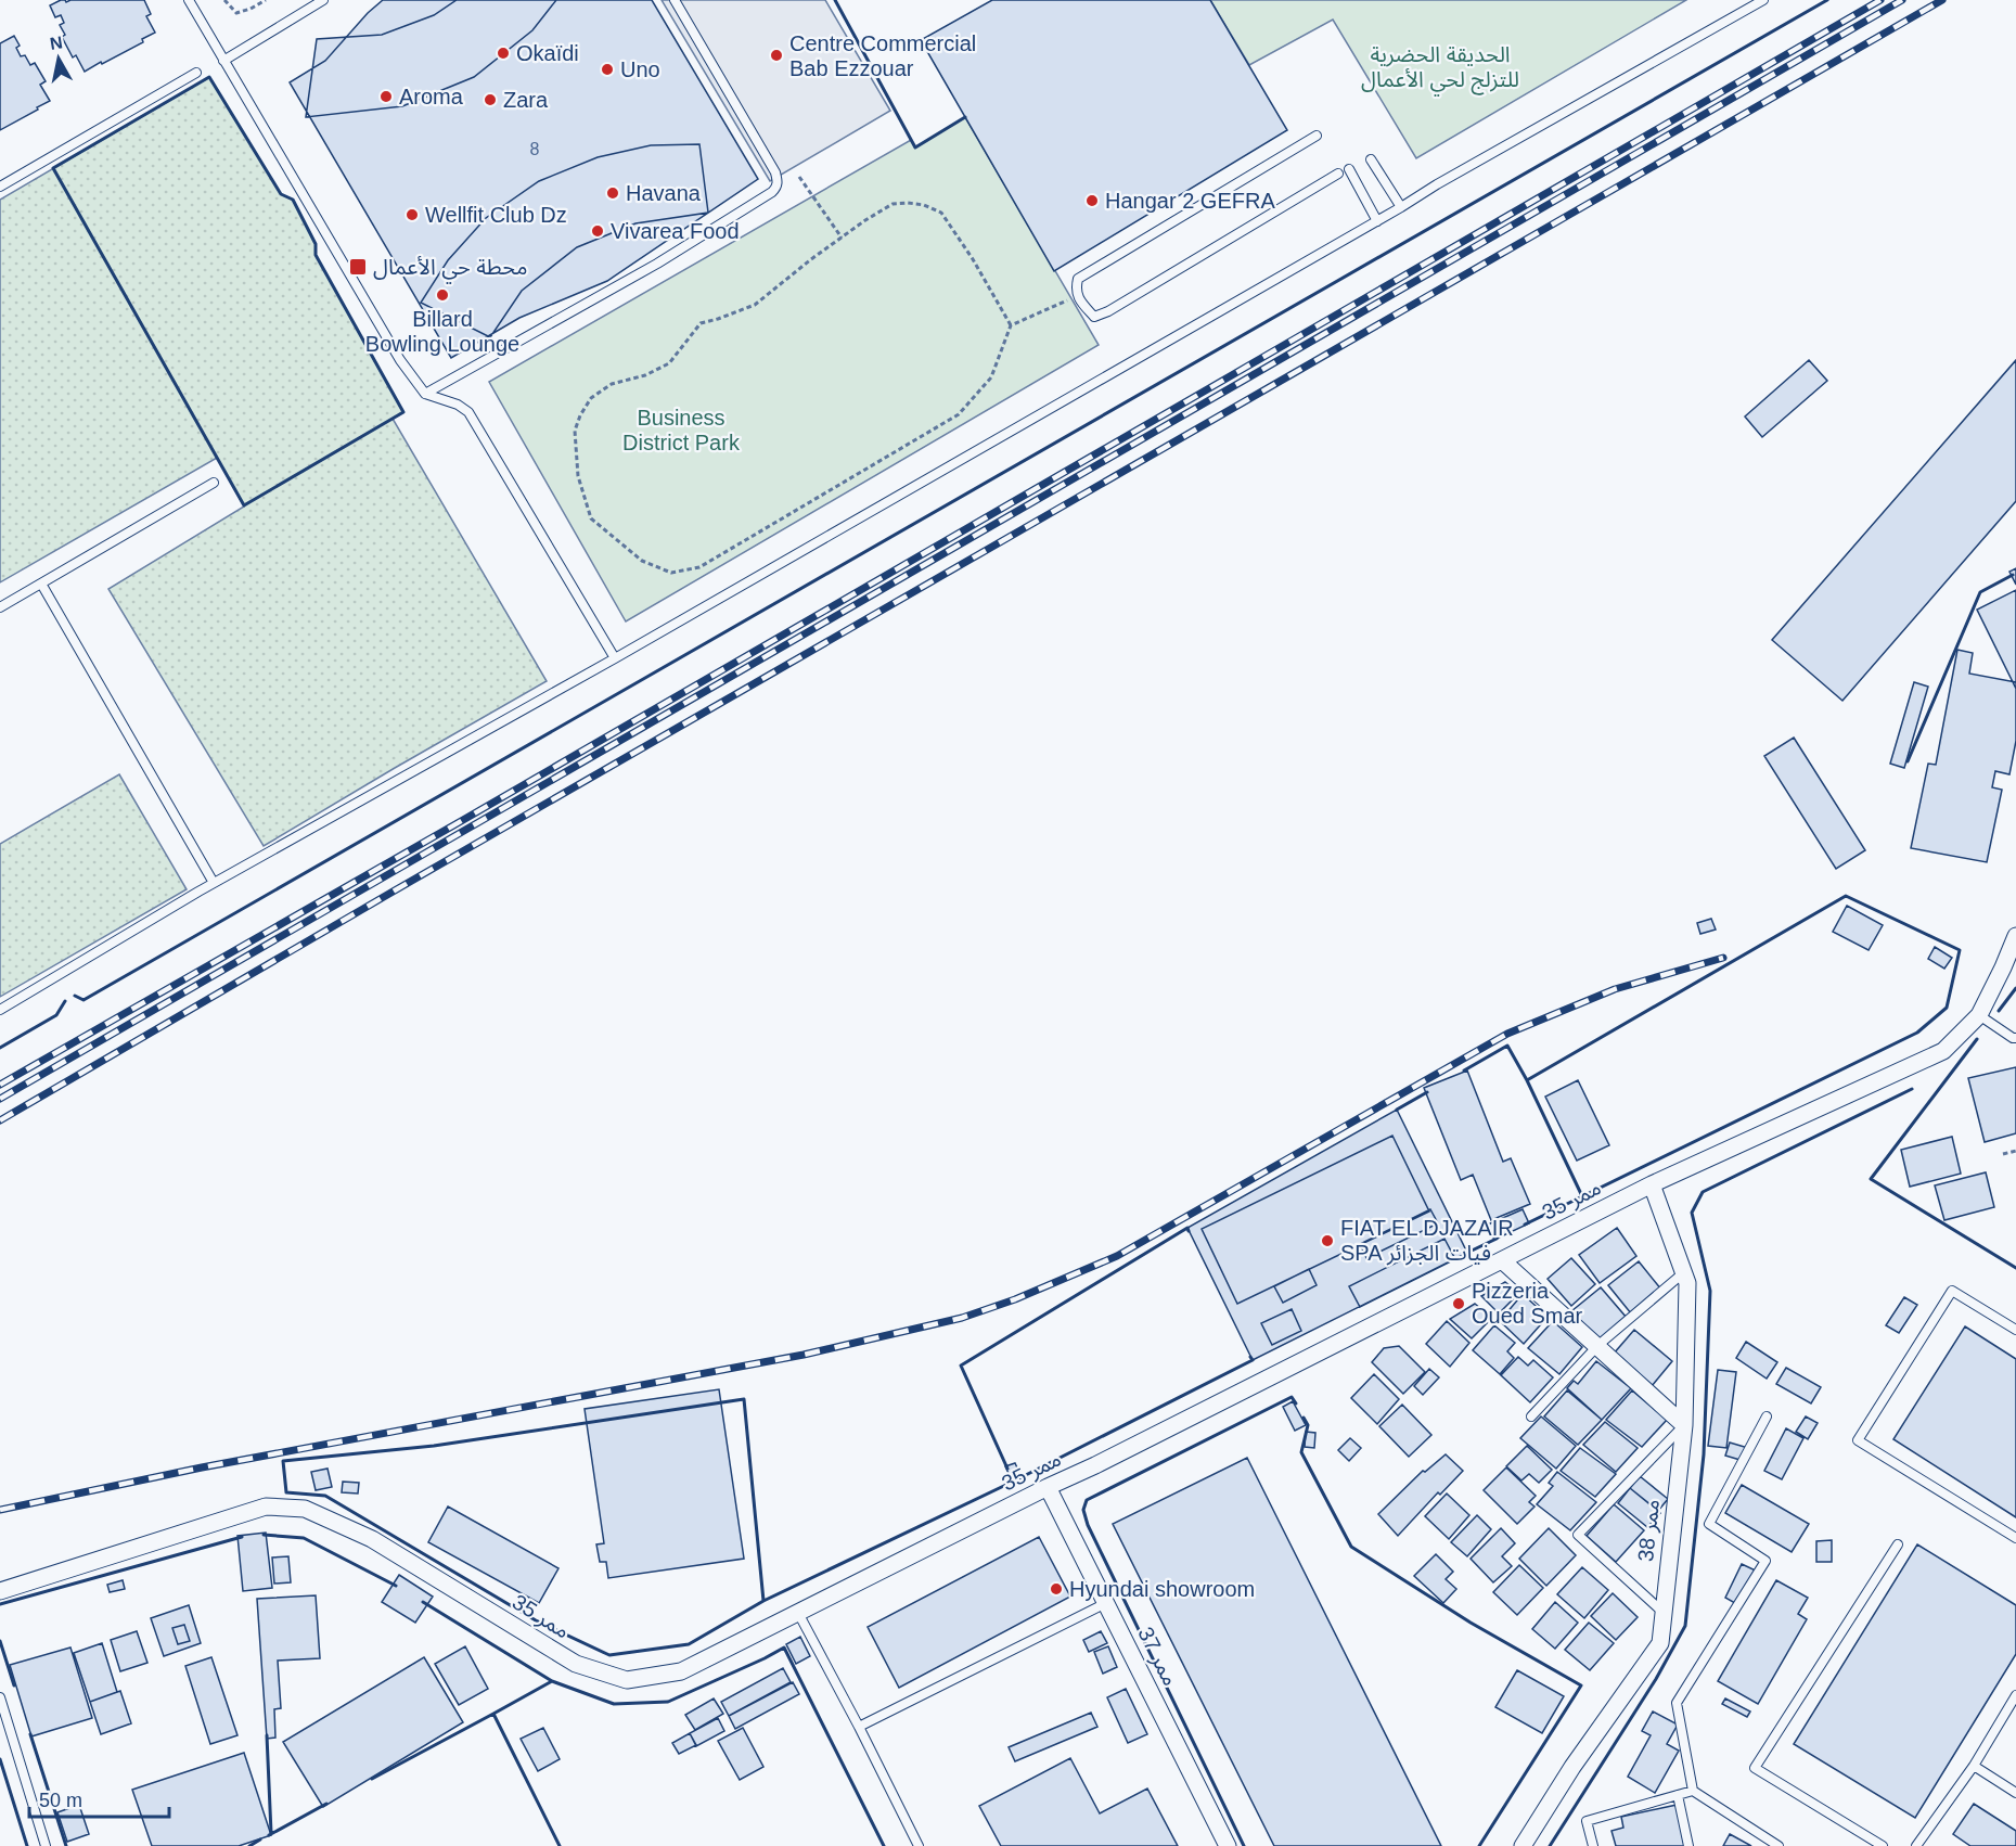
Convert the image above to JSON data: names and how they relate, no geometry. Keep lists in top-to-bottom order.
{
  "streets": {
    "street": ["ممر 35", "ممر 38", "ممر 37"]
  },
  "crossings": [
    ["ممر 35", "ممر 38"],
    ["ممر 35", "ممر 37"]
  ],
  "parks": ["الحديقة الحضرية للتزلج لحي الأعمال", "Business District Park"],
  "places": {
    "other": [
      "Okaïdi",
      "Centre Commercial Bab Ezzouar",
      "Uno",
      "Aroma",
      "Zara",
      "Havana",
      "Hangar 2 GEFRA",
      "Wellfit Club Dz",
      "Vivarea Food",
      "Billard Bowling Lounge",
      "FIAT EL DJAZAIR SPA فيات الجزائر",
      "Pizzeria Oued Smar",
      "Hyundai showroom"
    ],
    "transit": ["محطة حي الأعمال"]
  },
  "house_numbers": ["8"],
  "scale_bar": "50 m",
  "north": "top"
}
